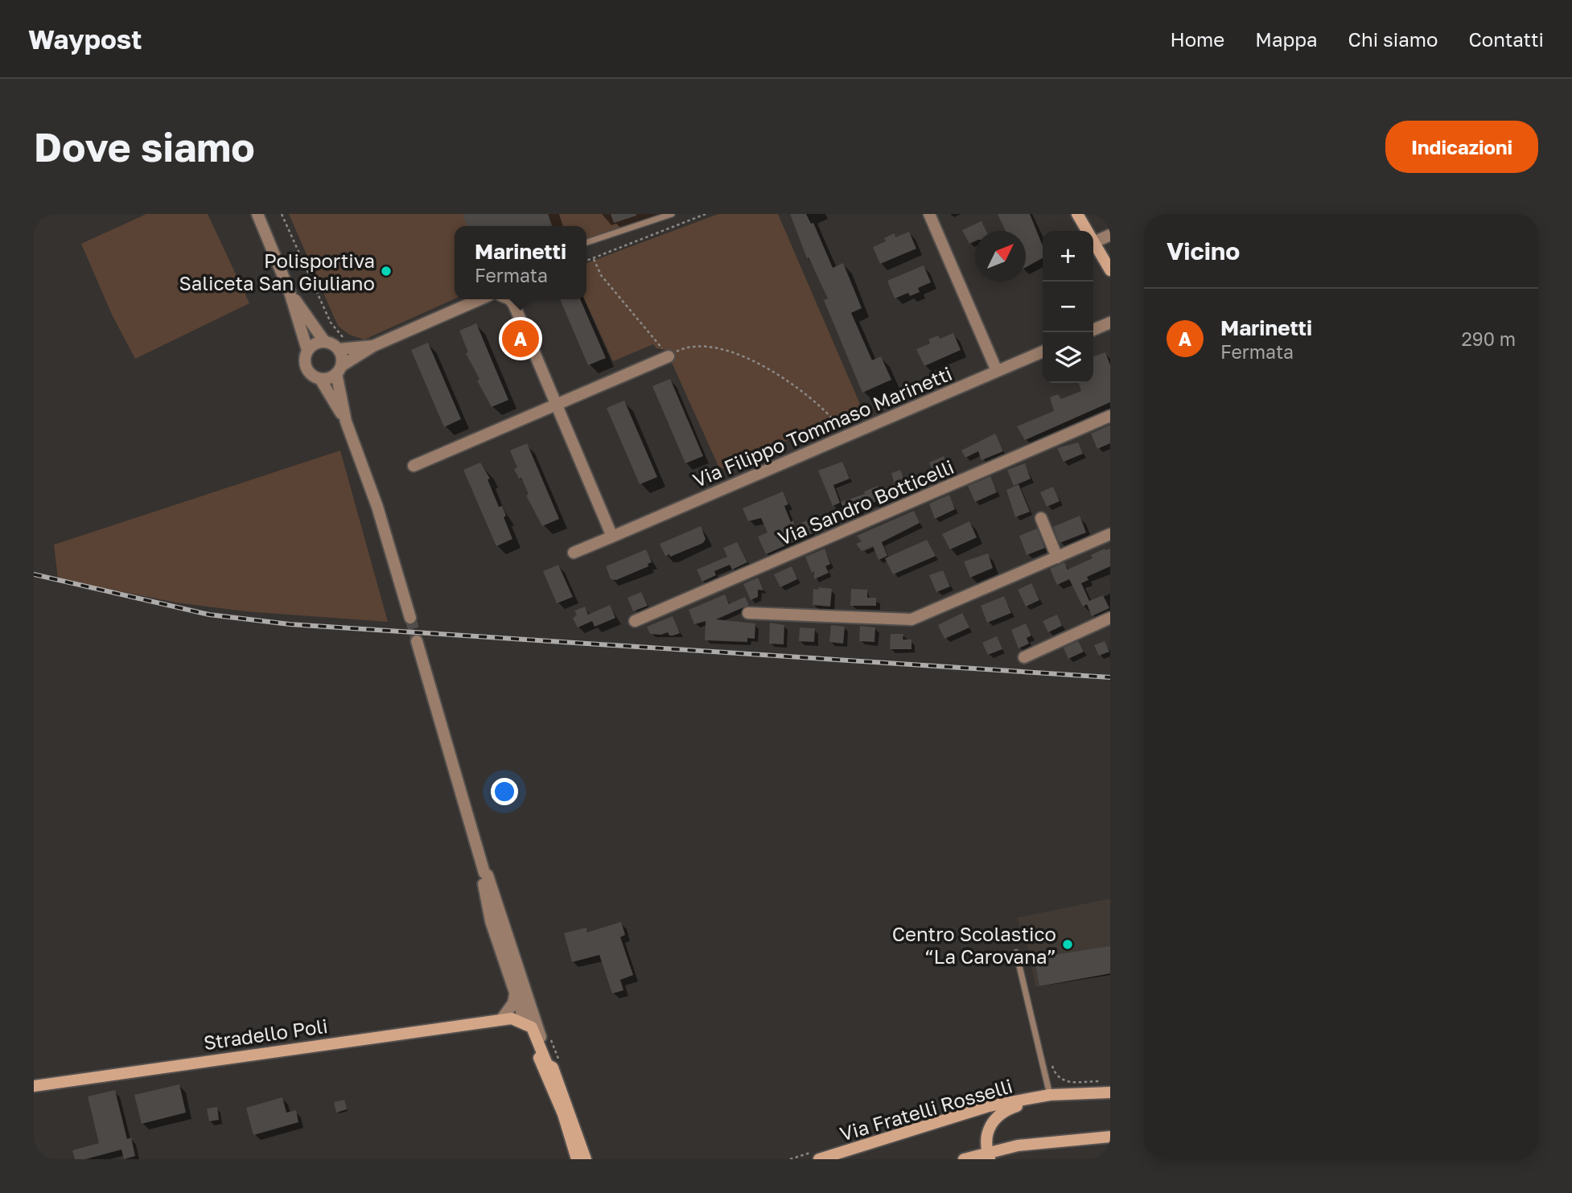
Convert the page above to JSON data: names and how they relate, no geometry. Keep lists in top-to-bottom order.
{
  "streets": {
    "street": [
      "Via Filippo Tommaso Marinetti",
      "Via Sandro Botticelli",
      "Stradello Poli",
      "Via Fratelli Rosselli"
    ]
  },
  "places": ["Polisportiva Saliceta San Giuliano", "Centro Scolastico “La Carovana”"],
  "north": "top right",
  "page": {
    "header": "Waypost",
    "nav": [
      "Home",
      "Mappa",
      "Chi siamo",
      "Contatti"
    ],
    "buttons": "Indicazioni",
    "title": "Dove siamo",
    "heading": "Vicino",
    "popup": ["Marinetti", "Fermata"],
    "map_buttons": ["+", "−"],
    "list": [
      {
        "mark": "A",
        "name": "Marinetti",
        "note": "Fermata",
        "value": "290 m"
      }
    ],
    "pins": "A"
  }
}
